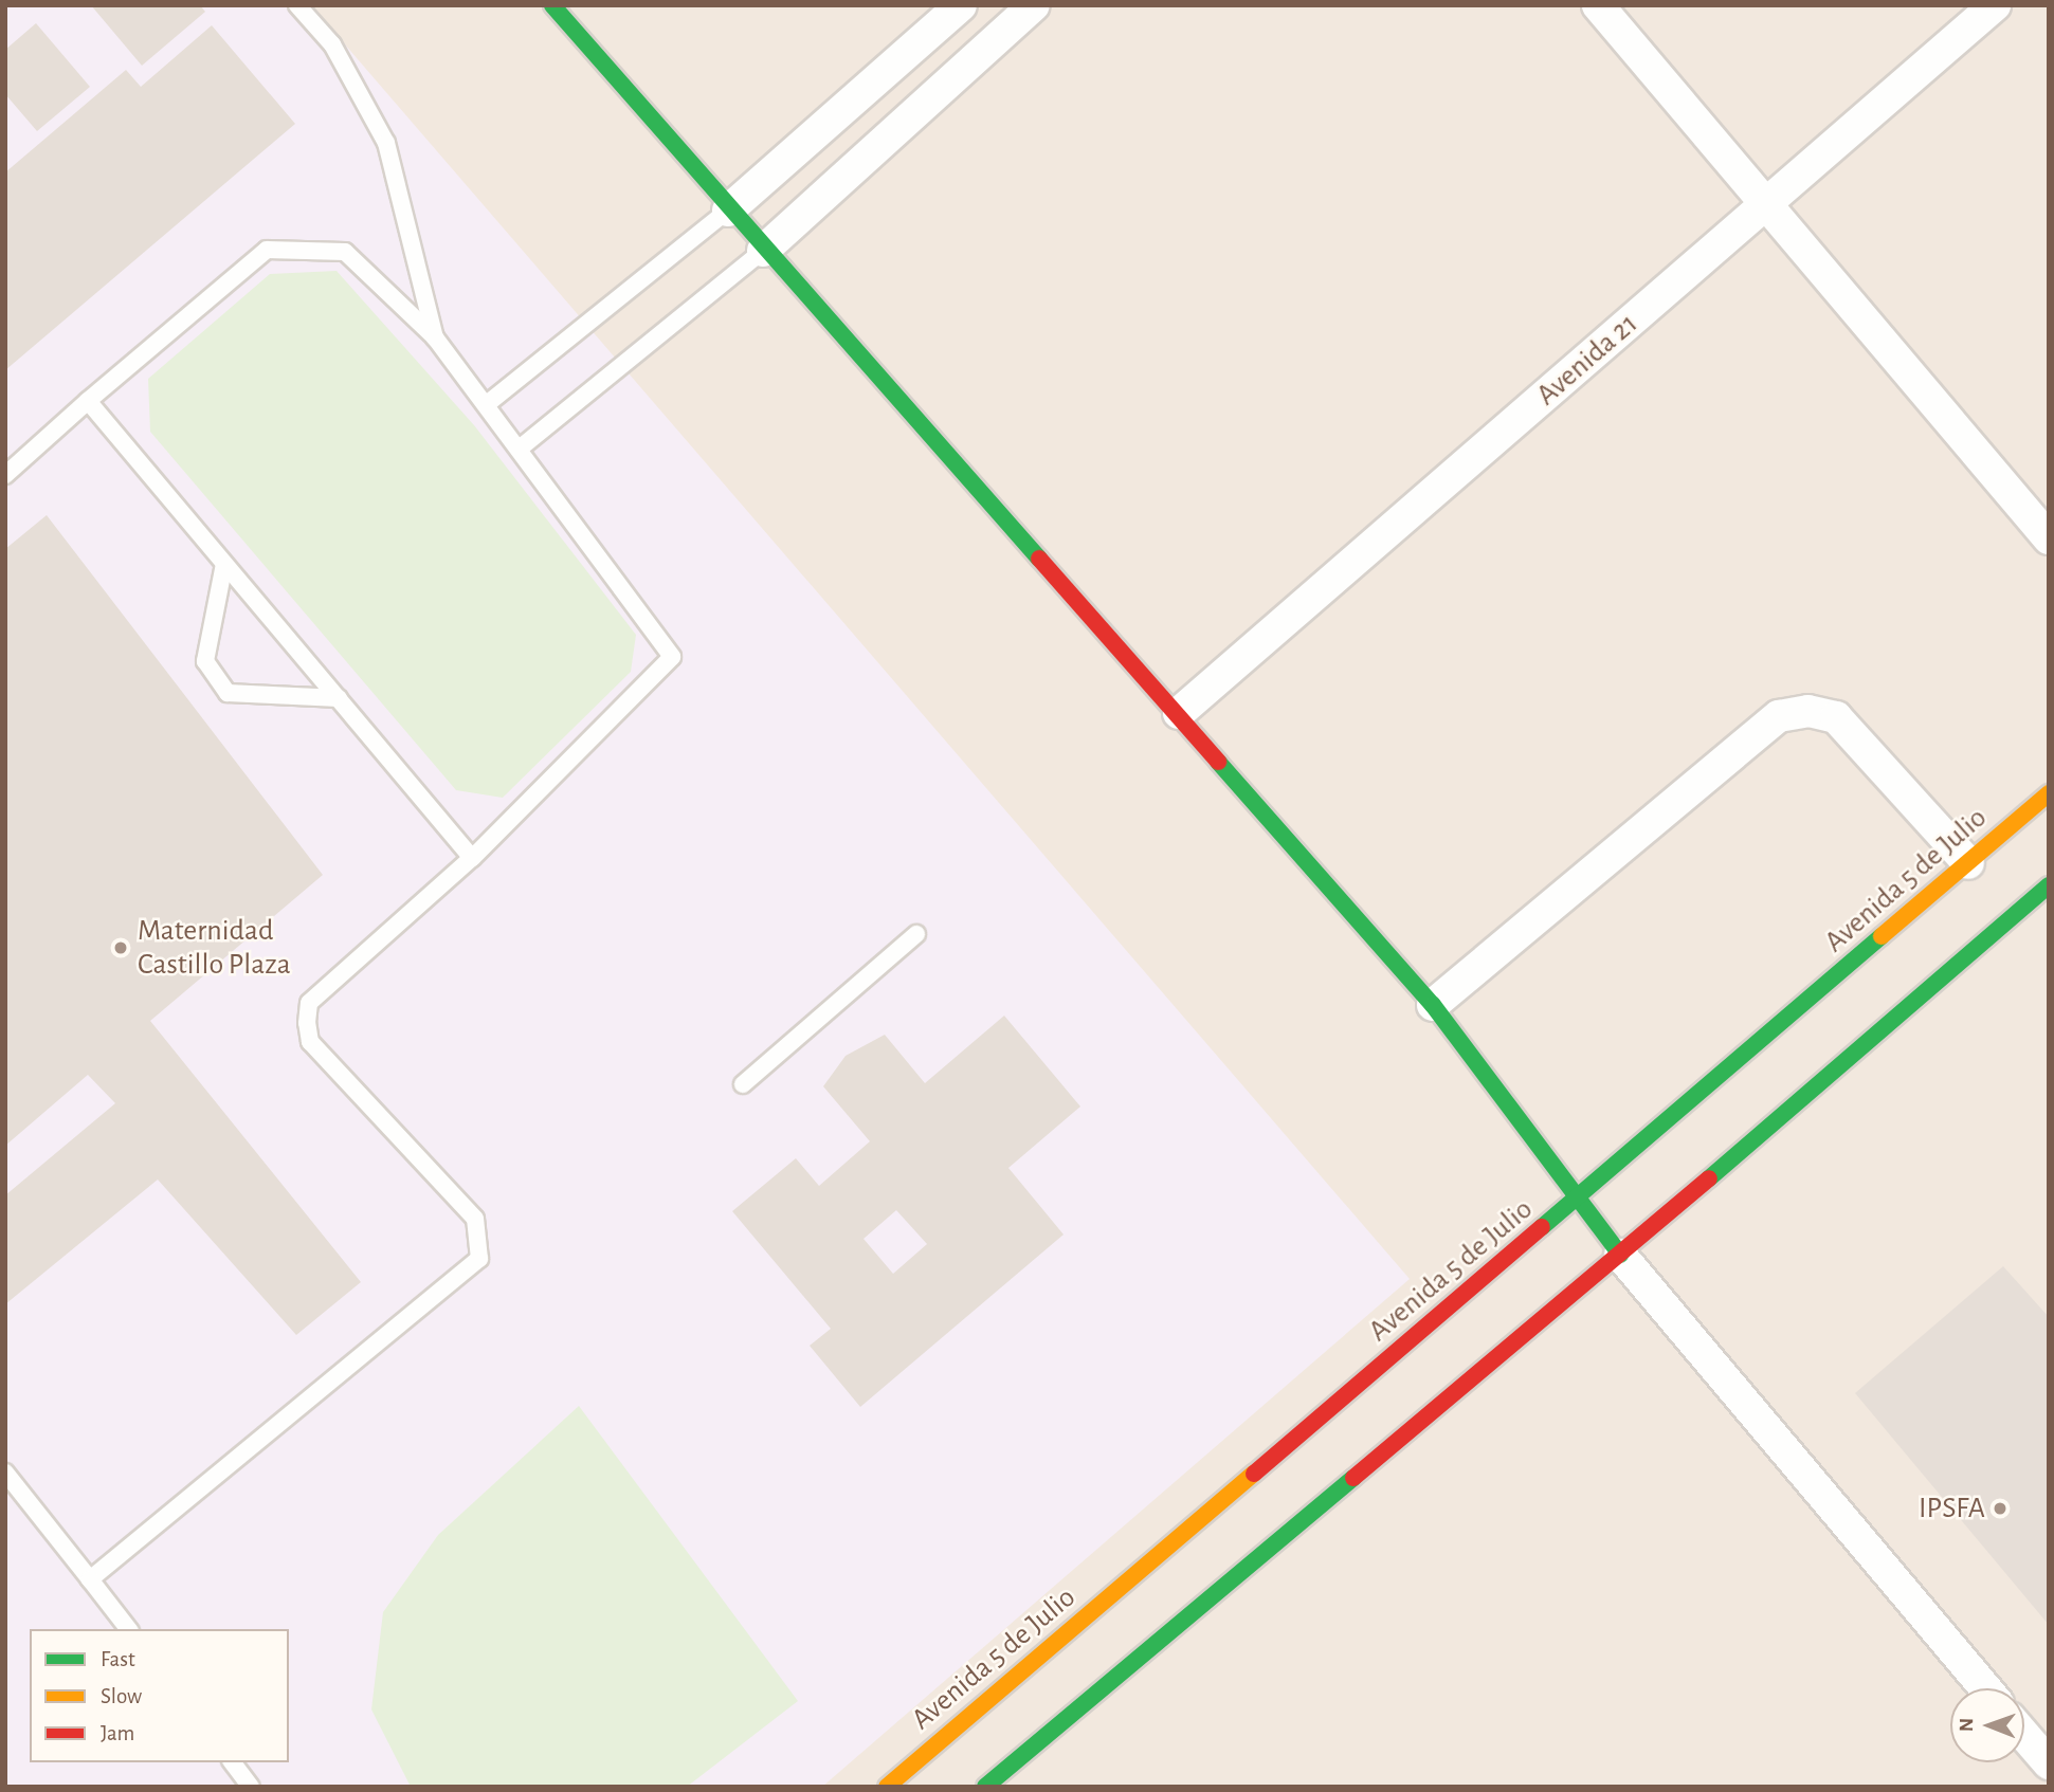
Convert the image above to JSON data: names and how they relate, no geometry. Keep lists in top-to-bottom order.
{
  "streets": {
    "main road": ["Avenida 5 de Julio"],
    "street": ["Avenida 21"]
  },
  "places": ["Maternidad Castillo Plaza", "IPSFA"],
  "legend": ["Fast", "Slow", "Jam"],
  "north": "left"
}
